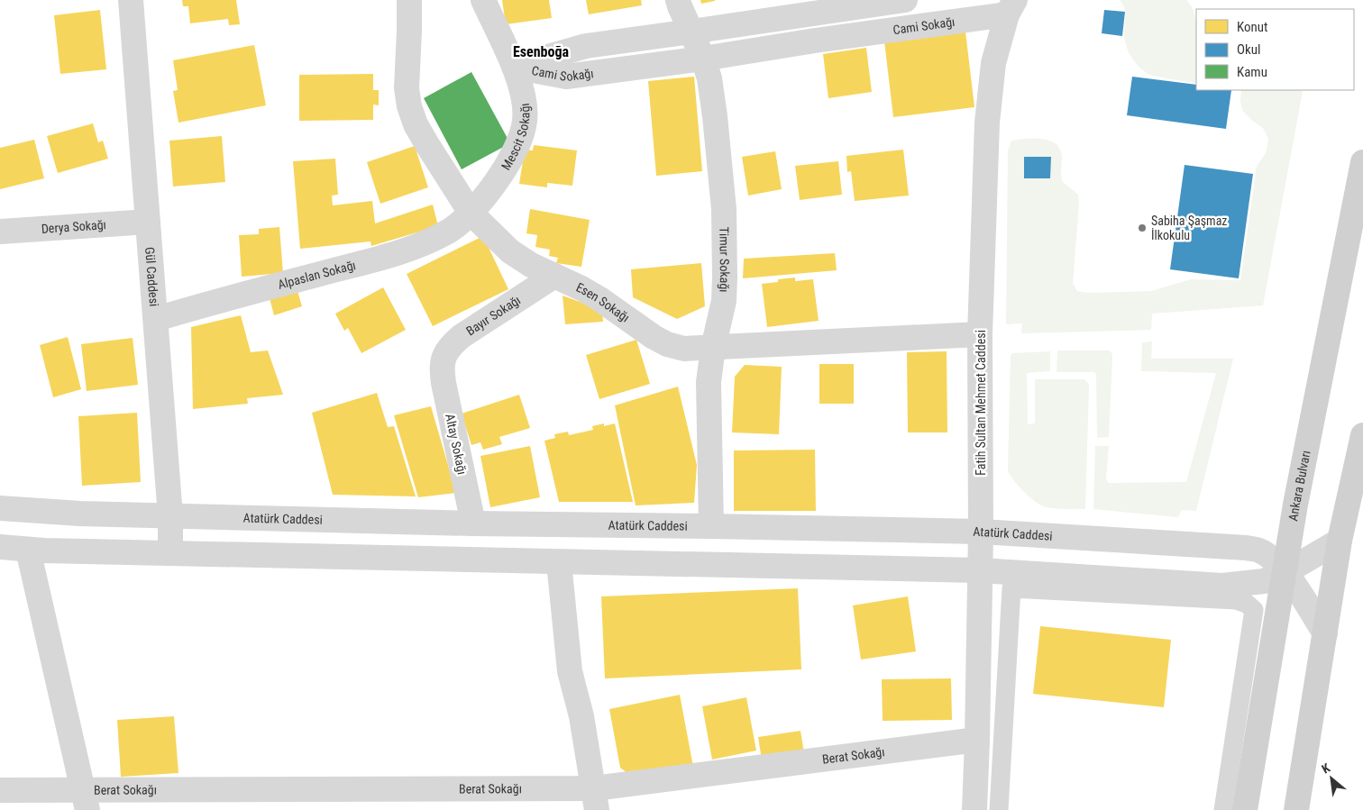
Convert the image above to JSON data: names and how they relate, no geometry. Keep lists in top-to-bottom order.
{
  "streets": {
    "main road": ["Ankara Bulvarı"],
    "street": [
      "Cami Sokağı",
      "Mescit Sokağı",
      "Derya Sokağı",
      "Timur Sokağı",
      "Alpaslan Sokağı",
      "Gül Caddesi",
      "Esen Sokağı",
      "Bayır Sokağı",
      "Fatih Sultan Mehmet Caddesi",
      "Altay Sokağı",
      "Atatürk Caddesi",
      "Berat Sokağı"
    ]
  },
  "crossings": [
    ["Cami Sokağı", "Mescit Sokağı"],
    ["Cami Sokağı", "Timur Sokağı"],
    ["Cami Sokağı", "Fatih Sultan Mehmet Caddesi"],
    ["Mescit Sokağı", "Alpaslan Sokağı"],
    ["Mescit Sokağı", "Esen Sokağı"],
    ["Derya Sokağı", "Gül Caddesi"],
    ["Timur Sokağı", "Esen Sokağı"],
    ["Timur Sokağı", "Atatürk Caddesi"],
    ["Alpaslan Sokağı", "Gül Caddesi"],
    ["Alpaslan Sokağı", "Esen Sokağı"],
    ["Gül Caddesi", "Atatürk Caddesi"],
    ["Esen Sokağı", "Bayır Sokağı"],
    ["Esen Sokağı", "Fatih Sultan Mehmet Caddesi"],
    ["Bayır Sokağı", "Altay Sokağı"],
    ["Fatih Sultan Mehmet Caddesi", "Atatürk Caddesi"],
    ["Fatih Sultan Mehmet Caddesi", "Berat Sokağı"],
    ["Altay Sokağı", "Atatürk Caddesi"],
    ["Ankara Bulvarı", "Atatürk Caddesi"]
  ],
  "districts": ["Esenboğa"],
  "places": ["Sabiha Şaşmaz İlkokulu"],
  "legend": ["Konut", "Okul", "Kamu"],
  "north": "top left"
}
